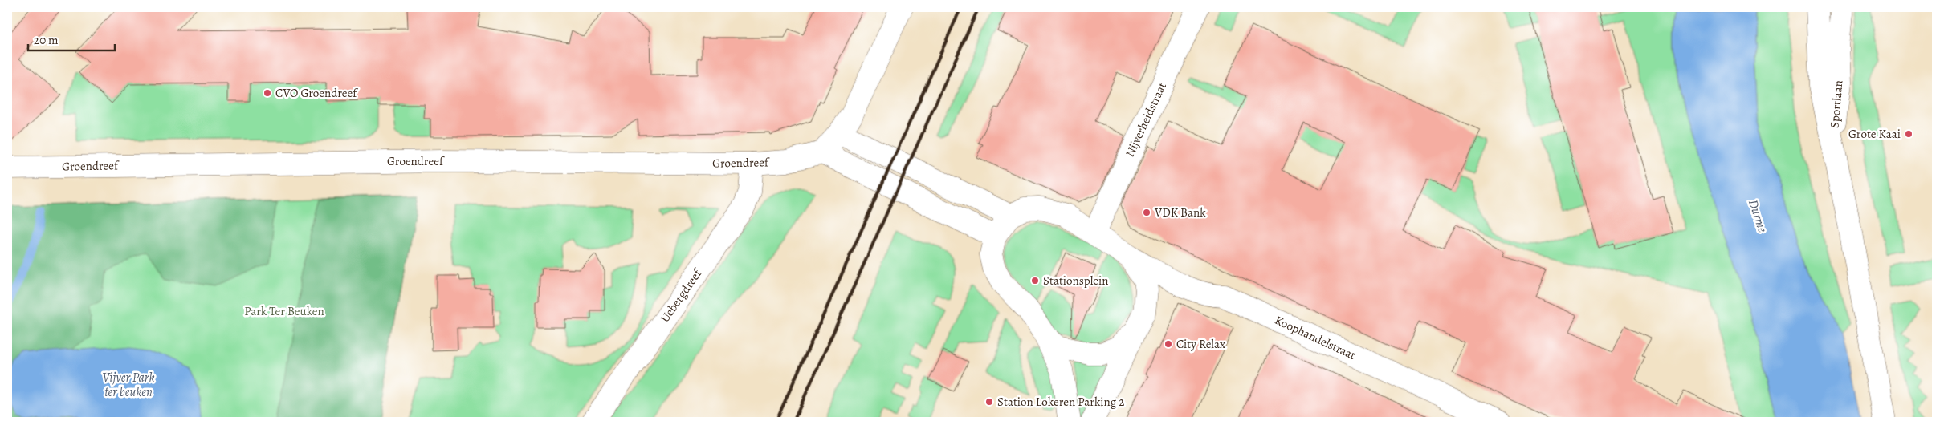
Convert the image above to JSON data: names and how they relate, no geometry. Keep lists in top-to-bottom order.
{
  "streets": {
    "street": [
      "Sportlaan",
      "Nijverheidstraat",
      "Groendreef",
      "Uebergdreef",
      "Koophandelstraat"
    ]
  },
  "crossings": [
    ["Groendreef", "Uebergdreef"]
  ],
  "water": ["Durme", "Vijver Park ter beuken"],
  "parks": ["Park Ter Beuken"],
  "places": [
    "CVO Groendreef",
    "Grote Kaai",
    "VDK Bank",
    "Stationsplein",
    "City Relax",
    "Station Lokeren Parking 2"
  ],
  "scale_bar": "20 m"
}
